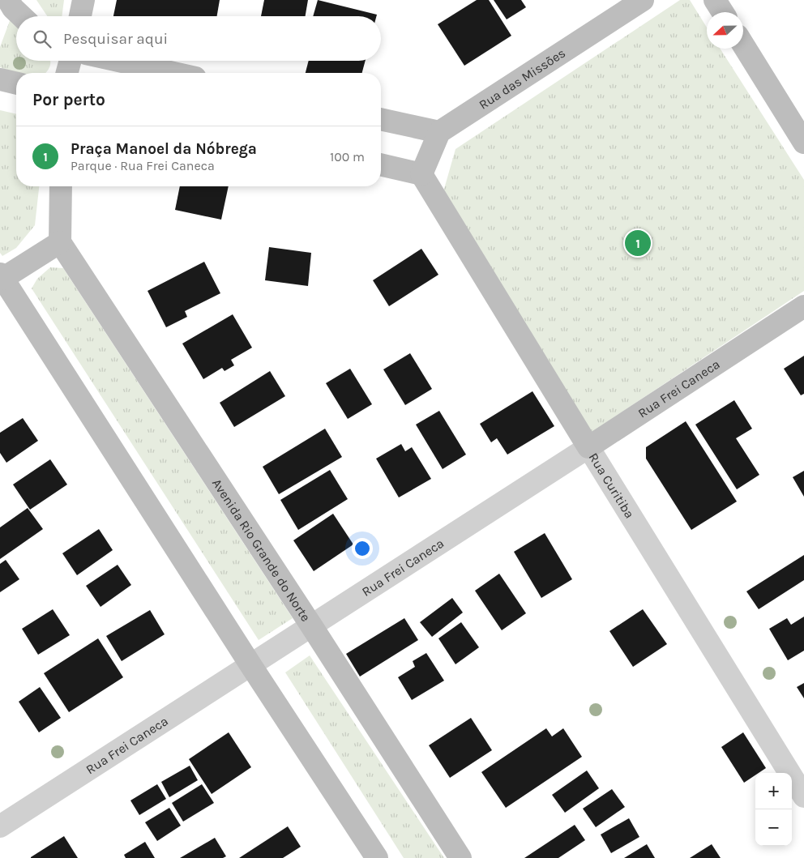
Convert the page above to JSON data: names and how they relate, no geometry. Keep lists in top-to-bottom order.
{
  "streets": {
    "main road": [
      "Rua das Missões",
      "Rua Frei Caneca",
      "Rua Curitiba",
      "Avenida Rio Grande do Norte"
    ]
  },
  "crossings": [
    ["Rua Frei Caneca", "Rua Curitiba"],
    ["Rua Frei Caneca", "Avenida Rio Grande do Norte"]
  ],
  "north": "left",
  "page": {
    "search": "Pesquisar aqui",
    "heading": "Por perto",
    "list": [
      {
        "mark": "1",
        "name": "Praça Manoel da Nóbrega",
        "note": "Parque · Rua Frei Caneca",
        "value": "100 m"
      }
    ],
    "pins": "1",
    "map_buttons": ["+", "−"]
  }
}
